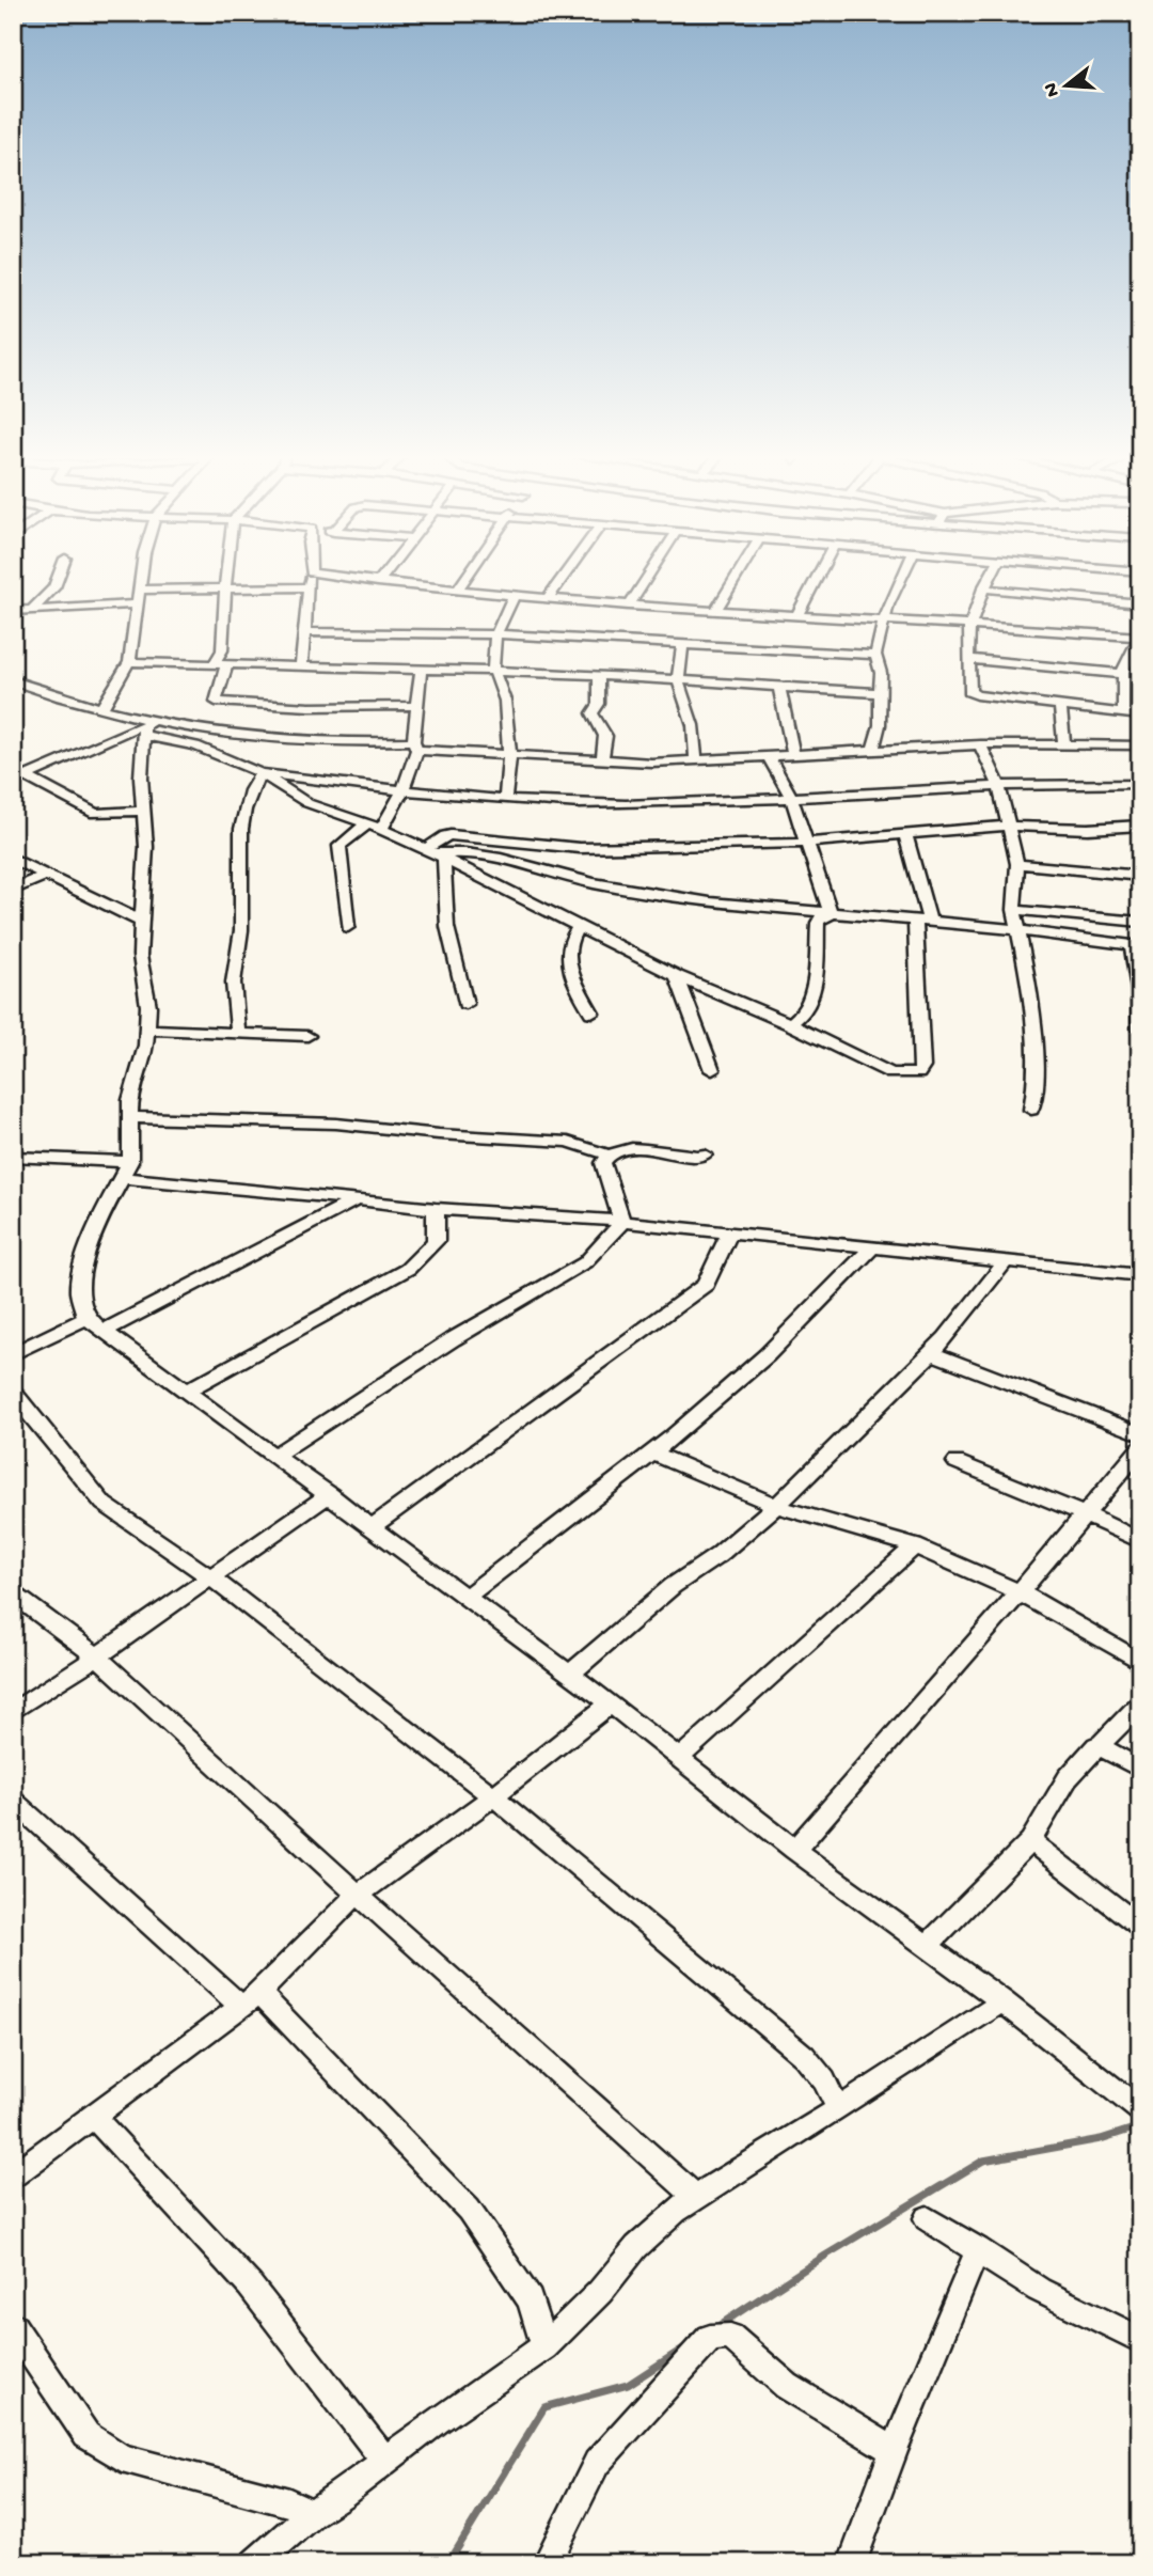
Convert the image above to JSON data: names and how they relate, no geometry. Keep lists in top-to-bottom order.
{
  "north": "left"
}
